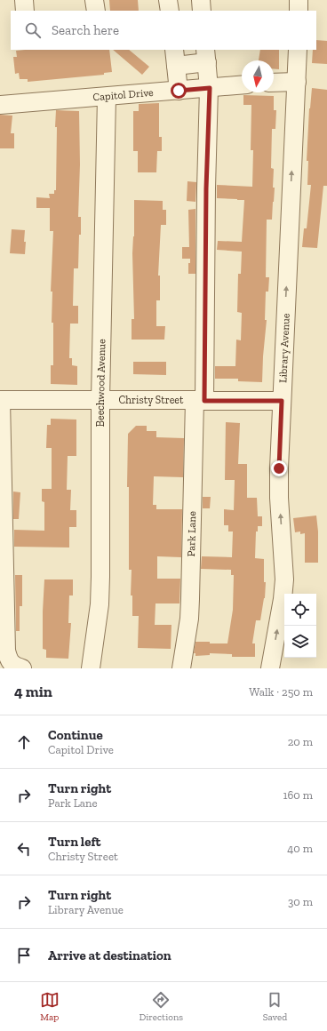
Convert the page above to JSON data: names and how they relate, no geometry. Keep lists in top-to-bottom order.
{
  "streets": {
    "street": [
      "Capitol Drive",
      "Library Avenue",
      "Beechwood Avenue",
      "Christy Street",
      "Park Lane"
    ]
  },
  "crossings": [
    ["Capitol Drive", "Beechwood Avenue"],
    ["Capitol Drive", "Park Lane"],
    ["Library Avenue", "Christy Street"],
    ["Beechwood Avenue", "Christy Street"],
    ["Christy Street", "Park Lane"]
  ],
  "one_way": ["Library Avenue"],
  "north": "bottom",
  "page": {
    "search": "Search here",
    "heading": ["4 min", "Walk · 250 m"],
    "list": [
      ["Continue", "Capitol Drive", "20 m"],
      ["Turn right", "Park Lane", "160 m"],
      ["Turn left", "Christy Street", "40 m"],
      ["Turn right", "Library Avenue", "30 m"],
      "Arrive at destination"
    ],
    "nav": ["Map", "Directions", "Saved"]
  }
}
